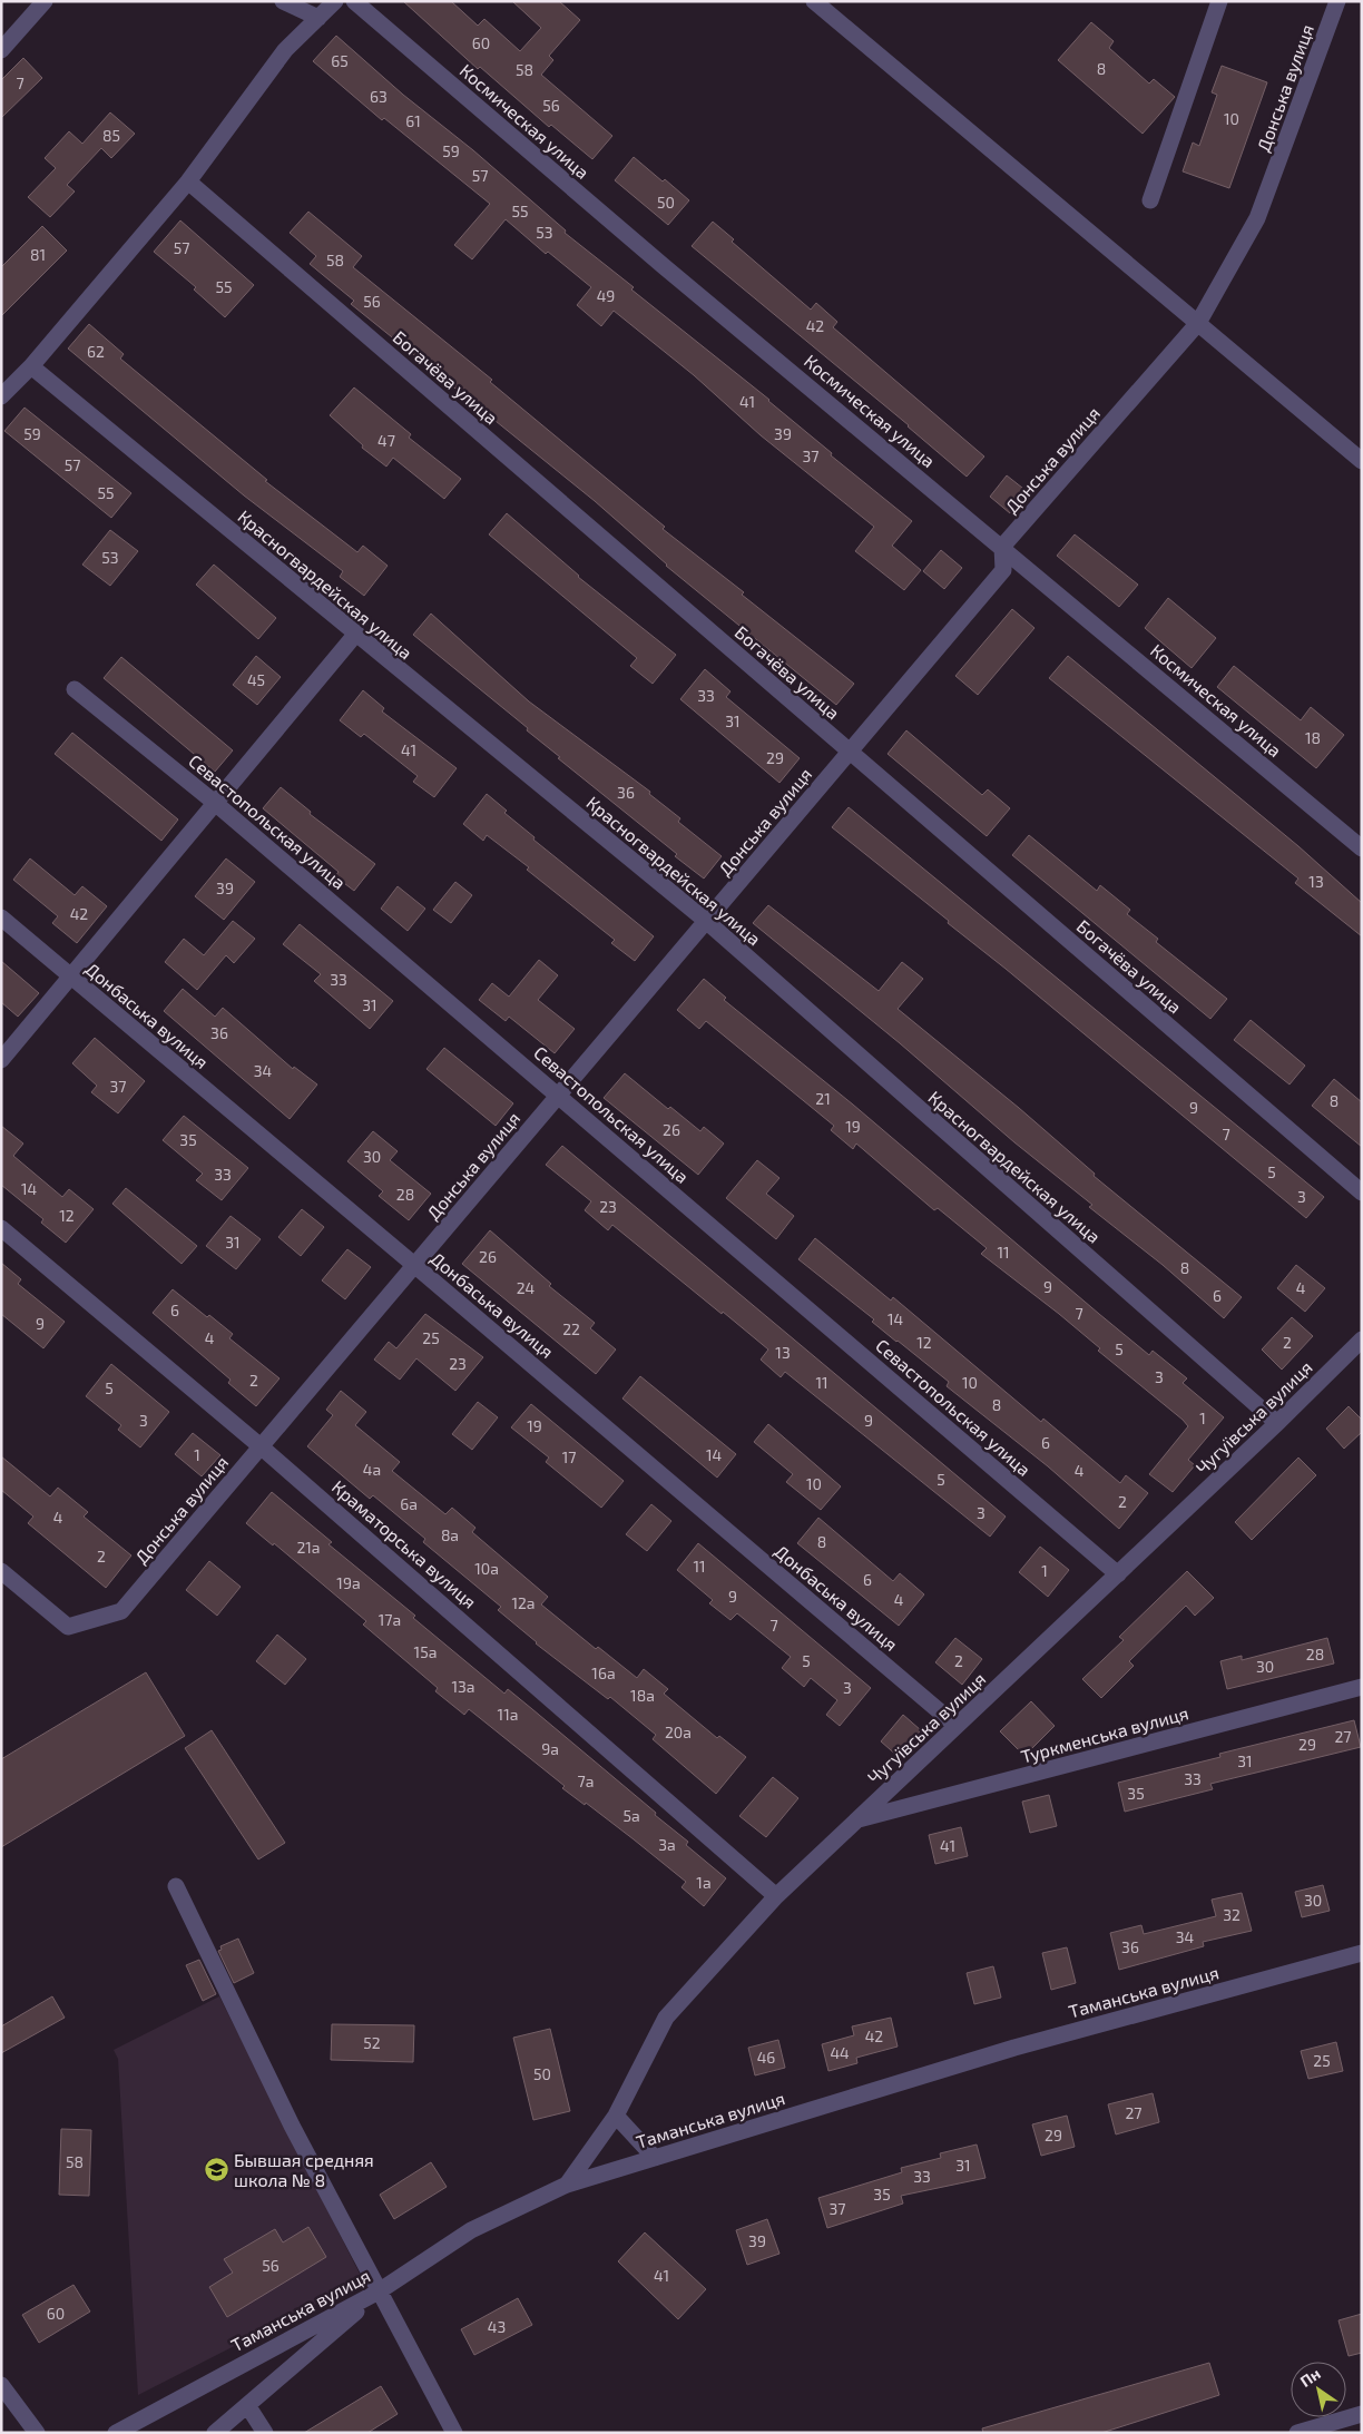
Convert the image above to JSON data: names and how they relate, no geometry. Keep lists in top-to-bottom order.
{
  "streets": {
    "street": [
      "Донська вулиця",
      "Космическая улица",
      "Богачёва улица",
      "Красногвардейская улица",
      "Севастопольская улица",
      "Донбаська вулиця",
      "Чугуївська вулиця",
      "Краматорська вулиця",
      "Туркменська вулиця",
      "Таманська вулиця"
    ]
  },
  "crossings": [
    ["Донська вулиця", "Космическая улица"],
    ["Донська вулиця", "Богачёва улица"],
    ["Донська вулиця", "Красногвардейская улица"],
    ["Донська вулиця", "Севастопольская улица"],
    ["Донська вулиця", "Донбаська вулиця"],
    ["Донська вулиця", "Краматорська вулиця"],
    ["Красногвардейская улица", "Чугуївська вулиця"],
    ["Севастопольская улица", "Чугуївська вулиця"],
    ["Донбаська вулиця", "Чугуївська вулиця"],
    ["Чугуївська вулиця", "Краматорська вулиця"],
    ["Чугуївська вулиця", "Туркменська вулиця"],
    ["Чугуївська вулиця", "Таманська вулиця"]
  ],
  "places": {
    "school or university": ["Бывшая средняя школа № 8"]
  },
  "house_numbers": [
    "60",
    "65",
    "8",
    "58",
    "7",
    "63",
    "56",
    "10",
    "61",
    "85",
    "59",
    "57",
    "50",
    "55",
    "53",
    "57",
    "81",
    "58",
    "55",
    "49",
    "56",
    "42",
    "62",
    "41",
    "59",
    "39",
    "47",
    "37",
    "57",
    "55",
    "53",
    "45",
    "33",
    "31",
    "18",
    "41",
    "29",
    "36",
    "13",
    "39",
    "42",
    "33",
    "31",
    "36",
    "34",
    "37",
    "21",
    "8",
    "9",
    "19",
    "26",
    "7",
    "35",
    "30",
    "5",
    "33",
    "14",
    "28",
    "3",
    "23",
    "12",
    "31",
    "11",
    "26",
    "8",
    "9",
    "24",
    "4",
    "6",
    "6",
    "7",
    "14",
    "9",
    "22",
    "4",
    "25",
    "12",
    "2",
    "5",
    "13",
    "23",
    "3",
    "2",
    "11",
    "10",
    "5",
    "8",
    "1",
    "3",
    "9",
    "19",
    "6",
    "1",
    "14",
    "17",
    "4а",
    "4",
    "5",
    "10",
    "2",
    "6а",
    "3",
    "4",
    "8а",
    "8",
    "21а",
    "2",
    "11",
    "10а",
    "1",
    "6",
    "19а",
    "9",
    "4",
    "12а",
    "17а",
    "7",
    "15а",
    "28",
    "5",
    "2",
    "30",
    "16а",
    "13а",
    "3",
    "18а",
    "11а",
    "20а",
    "27",
    "29",
    "9а",
    "31",
    "33",
    "7а",
    "35",
    "5а",
    "3а",
    "41",
    "1а",
    "30",
    "32",
    "34",
    "36",
    "42",
    "52",
    "44",
    "46",
    "25",
    "50",
    "27",
    "29",
    "58",
    "31",
    "33",
    "35",
    "37",
    "39",
    "56",
    "41",
    "60",
    "43"
  ],
  "north": "top left"
}
